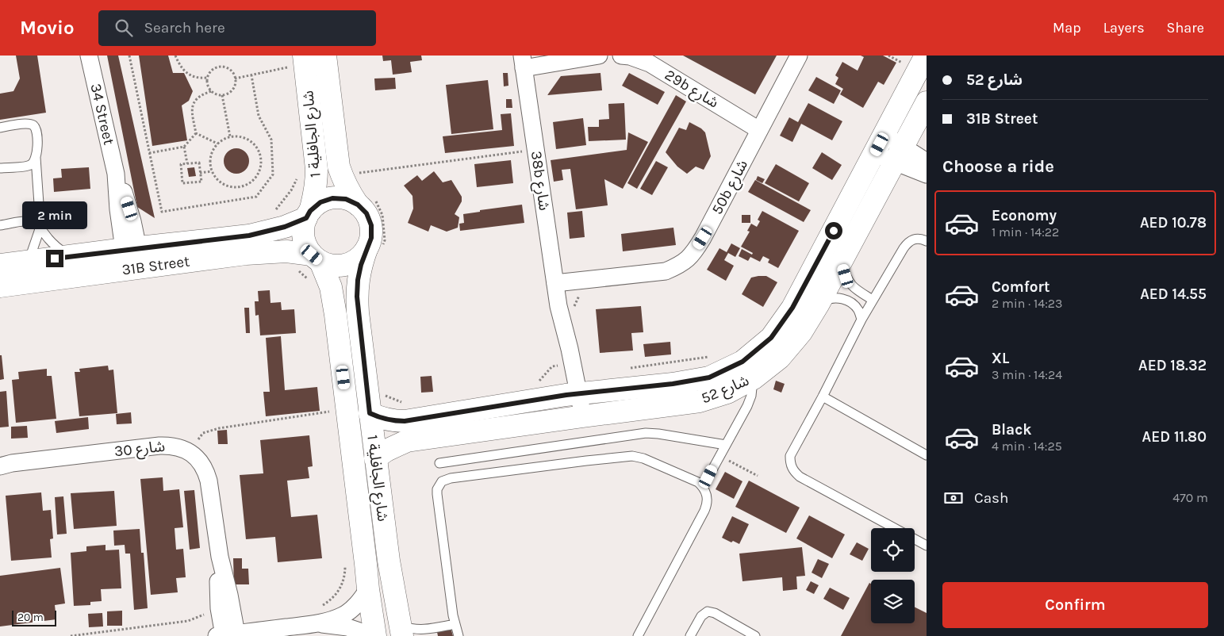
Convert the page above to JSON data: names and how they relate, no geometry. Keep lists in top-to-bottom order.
{
  "streets": {
    "street": [
      "29b شارع",
      "34 Street",
      "شارع الجافلية 1",
      "38b شارع",
      "50b شارع",
      "31B Street",
      "شارع 52",
      "شارع 30"
    ]
  },
  "crossings": [
    ["29b شارع", "50b شارع"],
    ["34 Street", "31B Street"],
    ["شارع الجافلية 1", "31B Street"],
    ["شارع الجافلية 1", "شارع 52"],
    ["38b شارع", "50b شارع"],
    ["38b شارع", "شارع 52"]
  ],
  "scale_bar": "20 m",
  "page": {
    "header": "Movio",
    "search": "Search here",
    "nav": ["Map", "Layers", "Share"],
    "banner": ["شارع 52", "31B Street"],
    "heading": "Choose a ride",
    "list": [
      {
        "name": "Economy",
        "note": "1 min · 14:22",
        "value": "AED 10.78"
      },
      {
        "name": "Comfort",
        "note": "2 min · 14:23",
        "value": "AED 14.55"
      },
      {
        "name": "XL",
        "note": "3 min · 14:24",
        "value": "AED 18.32"
      },
      {
        "name": "Black",
        "note": "4 min · 14:25",
        "value": "AED 11.80"
      }
    ],
    "bubble": "2 min",
    "pay": ["Cash", "470 m"],
    "buttons": "Confirm",
    "scale": "20 m"
  }
}
